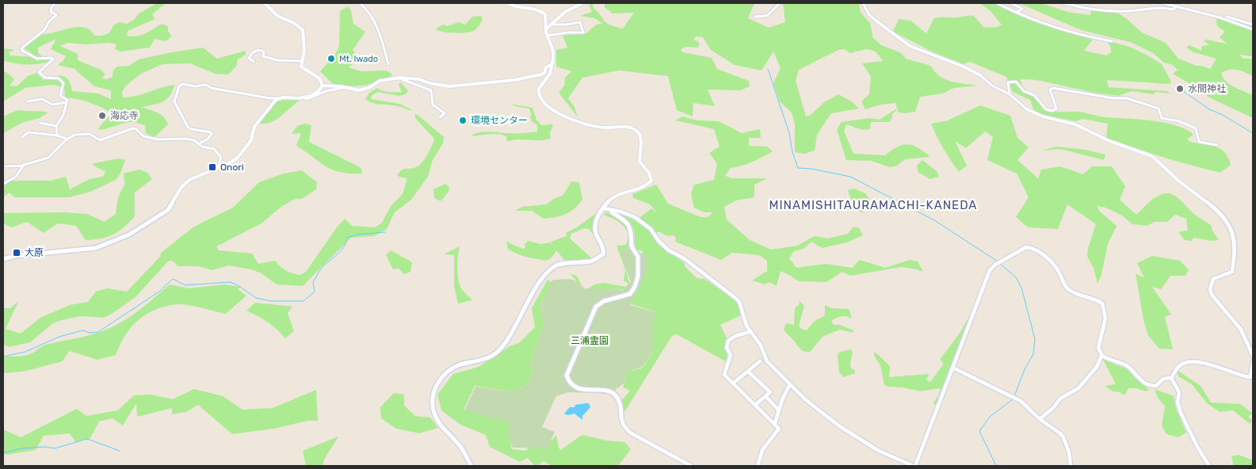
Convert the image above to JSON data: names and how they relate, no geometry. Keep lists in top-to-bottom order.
{
  "districts": ["MINAMISHITAURAMACHI-KANEDA"],
  "parks": ["三浦霊園"],
  "places": {
    "other": [
      "Mt. Iwado",
      "水間神社",
      "海応寺",
      "環境センター"
    ],
    "transit": ["Onori", "大原"]
  }
}
